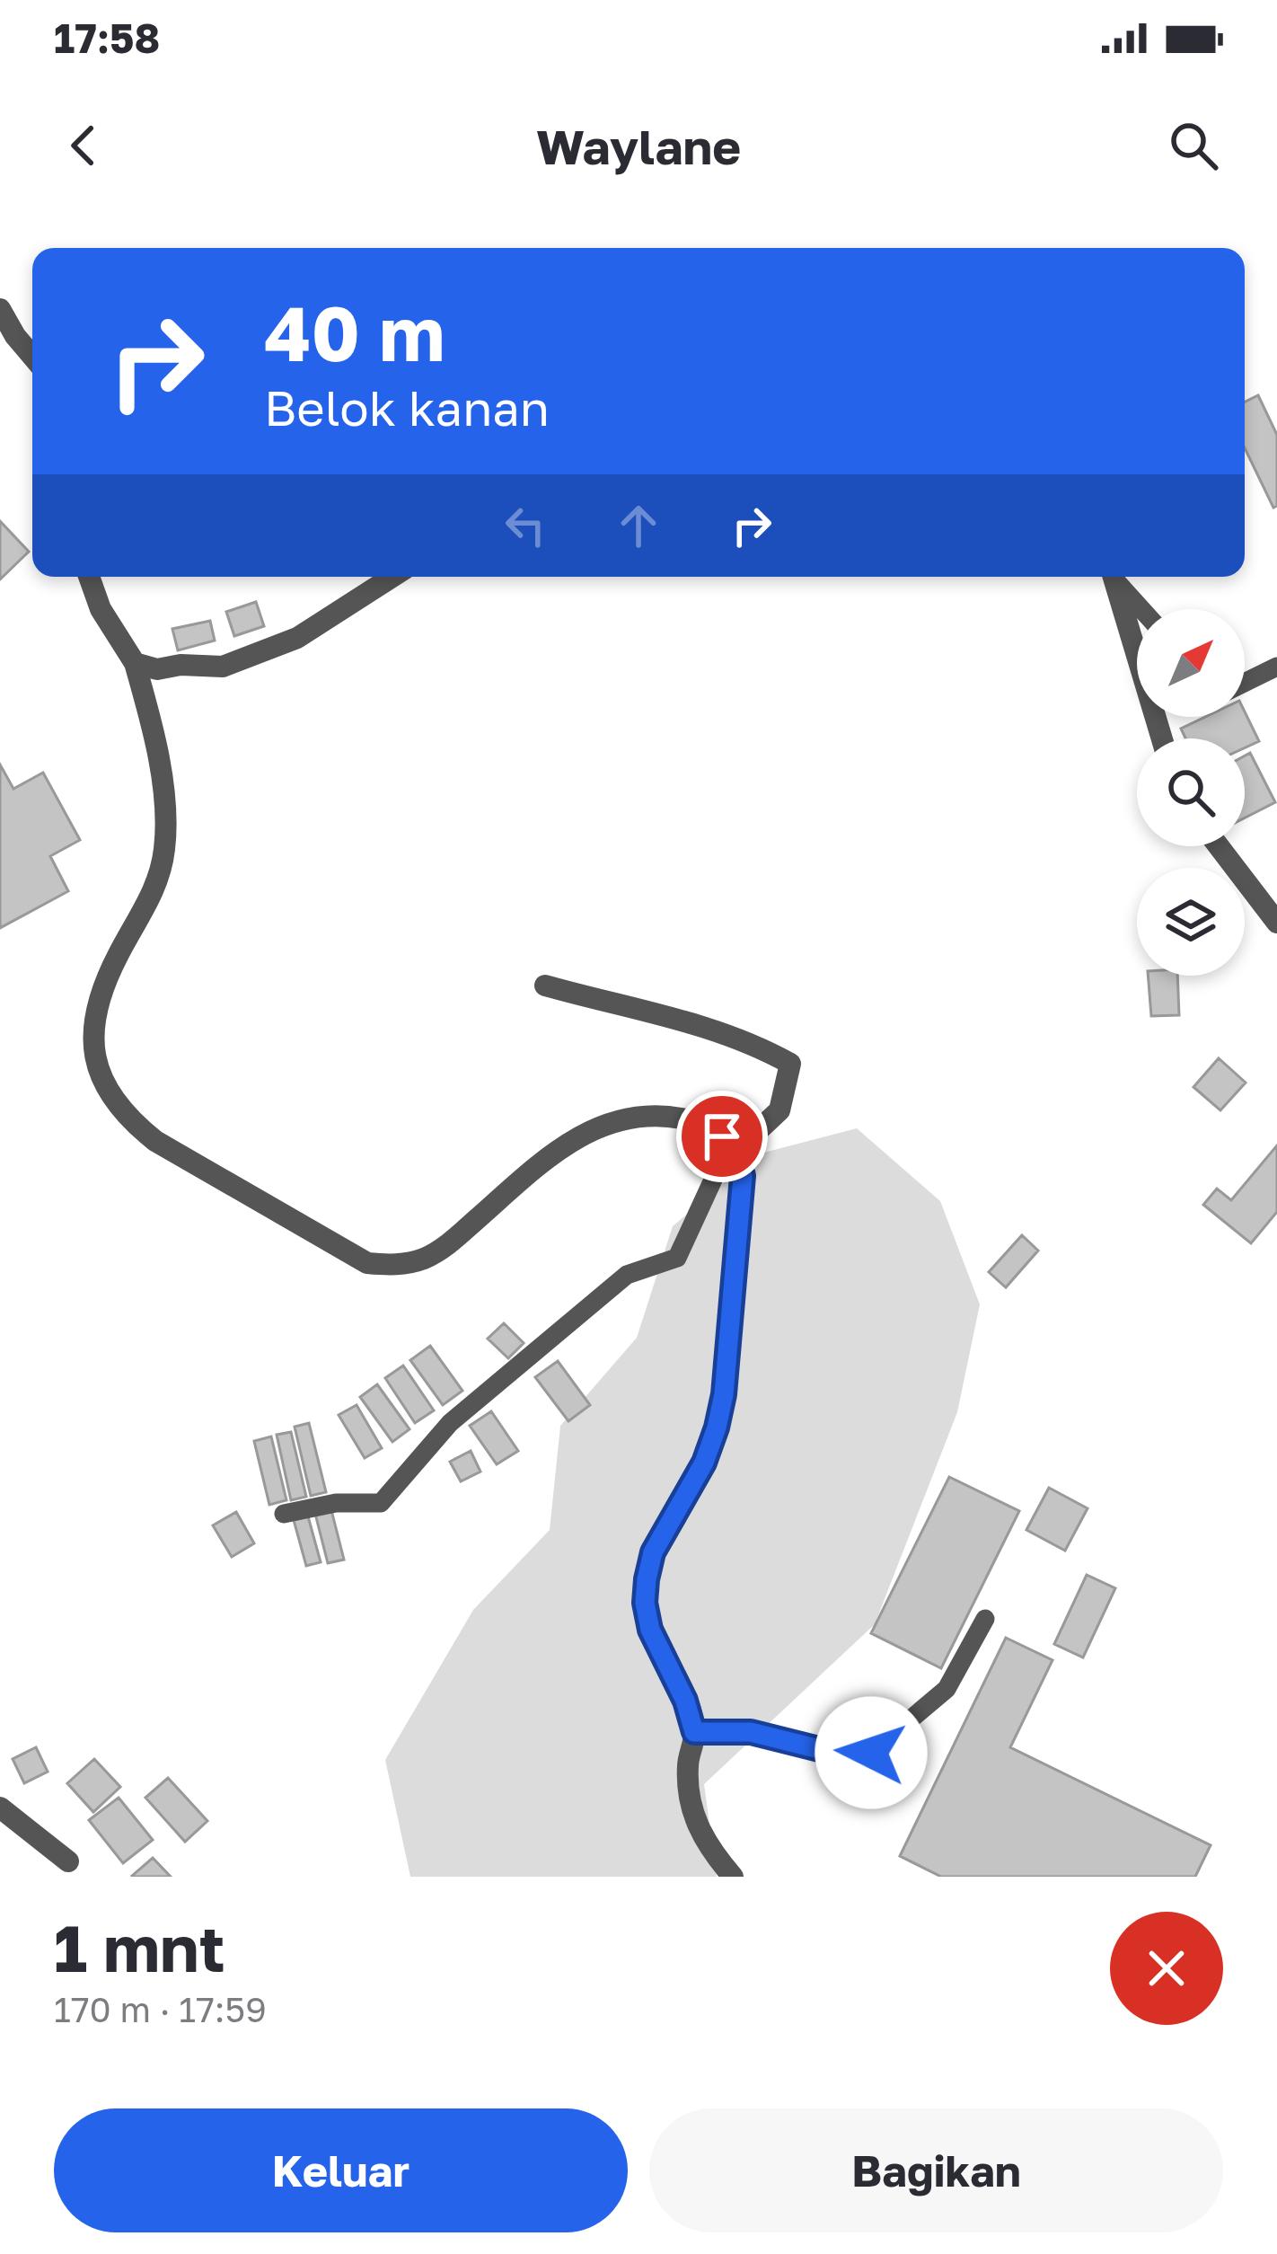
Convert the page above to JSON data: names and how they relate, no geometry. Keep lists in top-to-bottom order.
{
  "north": "top right",
  "page": {
    "status": "17:58",
    "header": "Waylane",
    "turn": ["40 m", "Belok kanan"],
    "heading": ["1 mnt", "170 m · 17:59"],
    "buttons": ["Keluar", "Bagikan"]
  }
}
